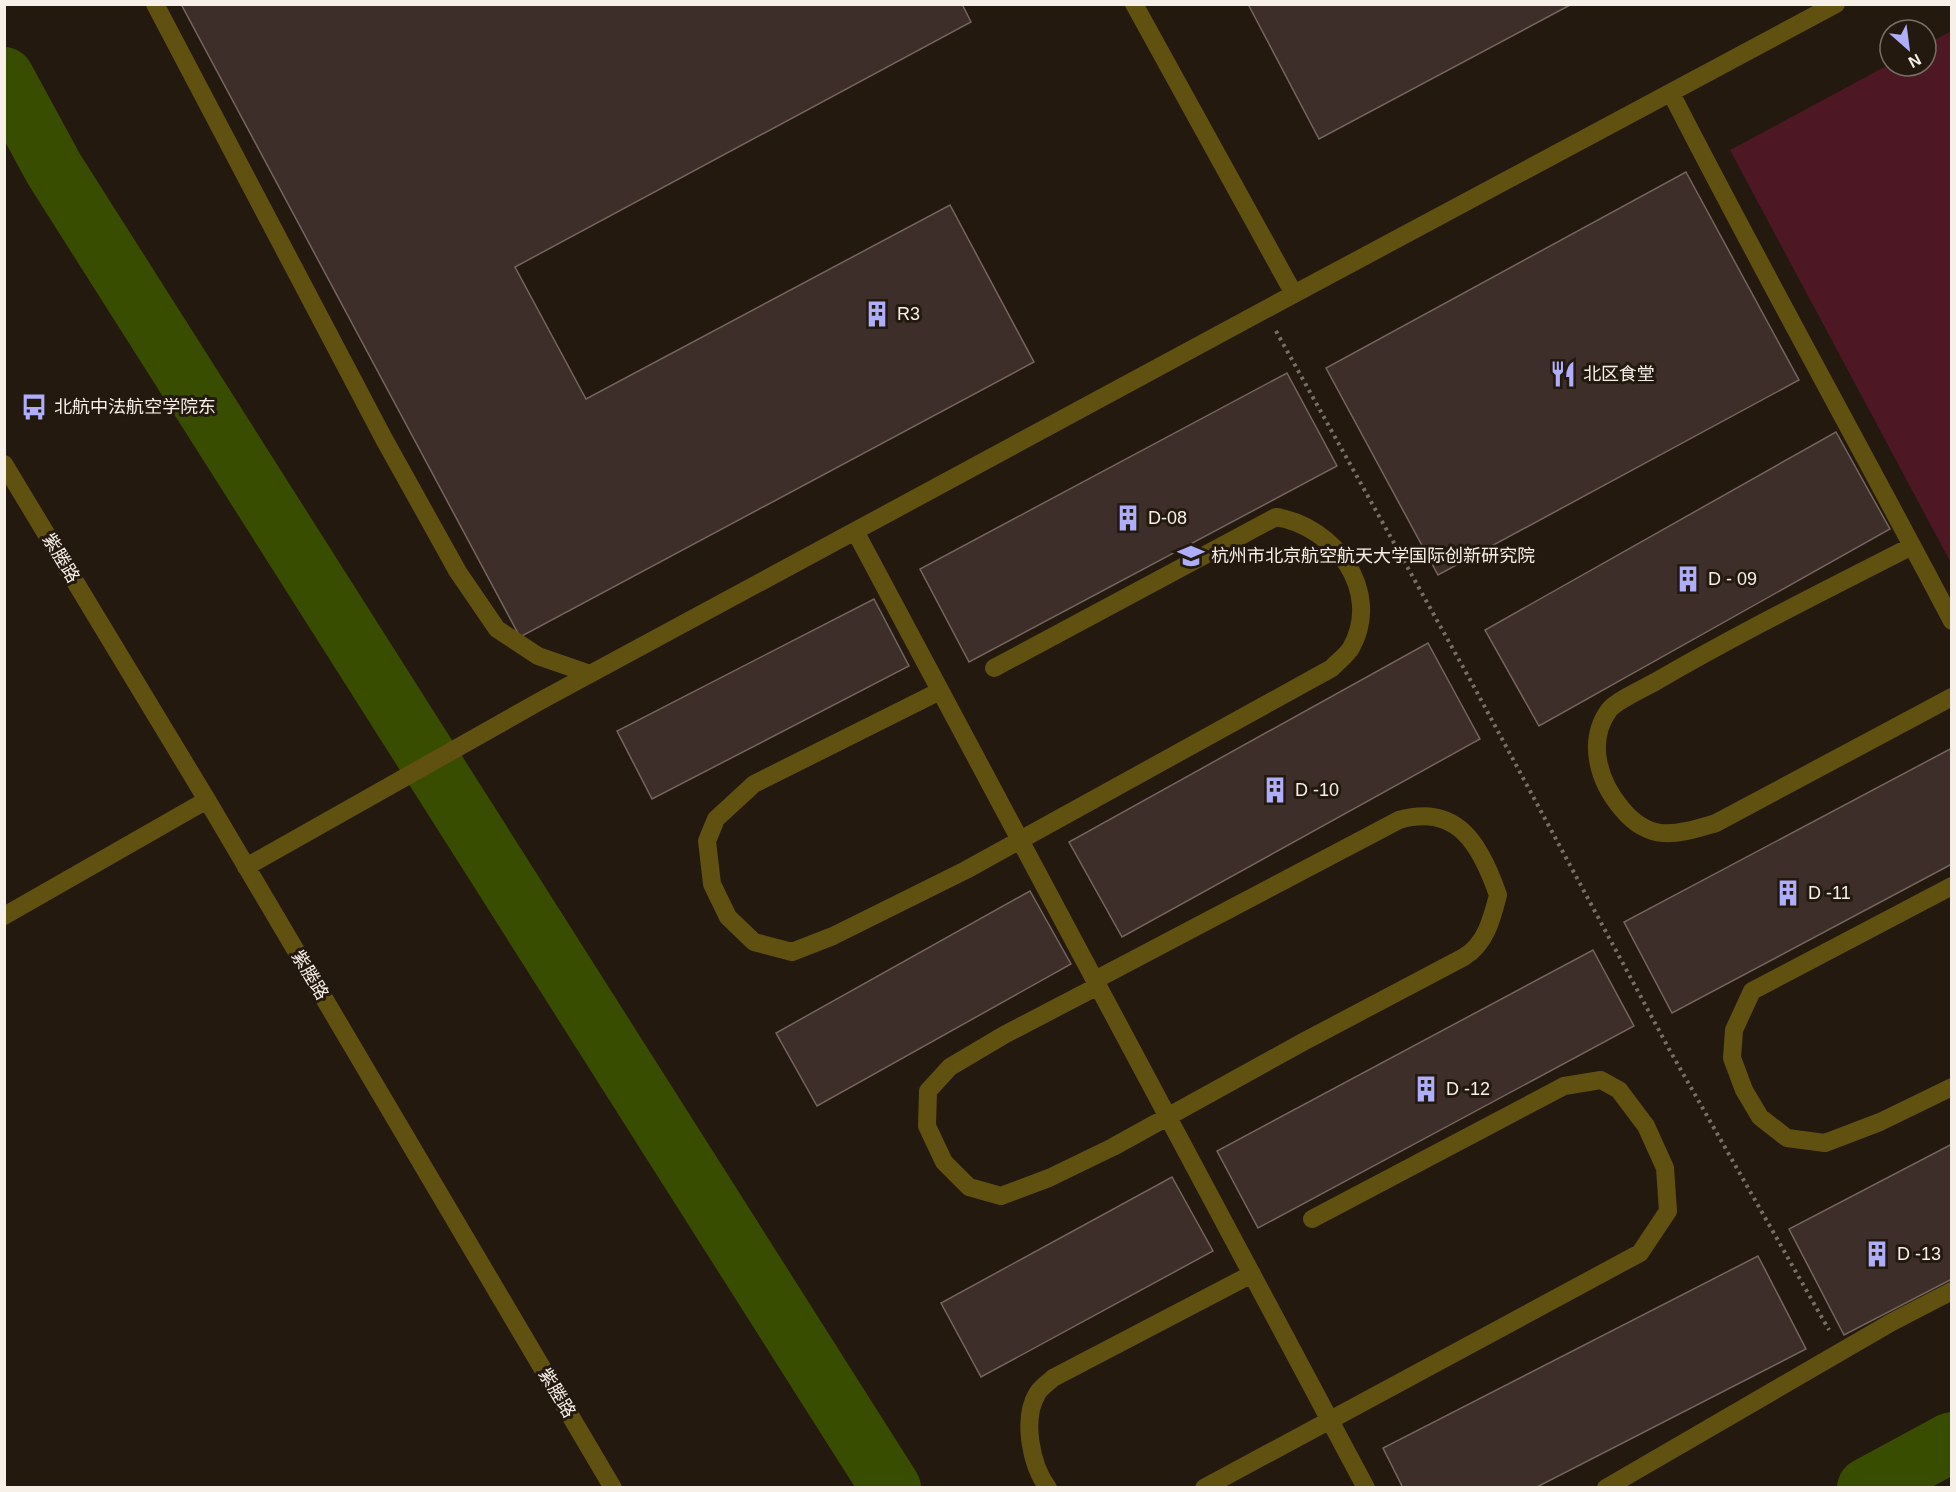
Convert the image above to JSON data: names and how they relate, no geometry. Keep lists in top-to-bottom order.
{
  "streets": {
    "street": ["紫塍路"]
  },
  "places": {
    "building": [
      "R3",
      "D-08",
      "D - 09",
      "D -10",
      "D -11",
      "D -12",
      "D -13"
    ],
    "restaurant": ["北区食堂"],
    "bus stop": ["北航中法航空学院东"],
    "school or university": ["杭州市北京航空航天大学国际创新研究院"]
  },
  "north": "bottom right"
}
